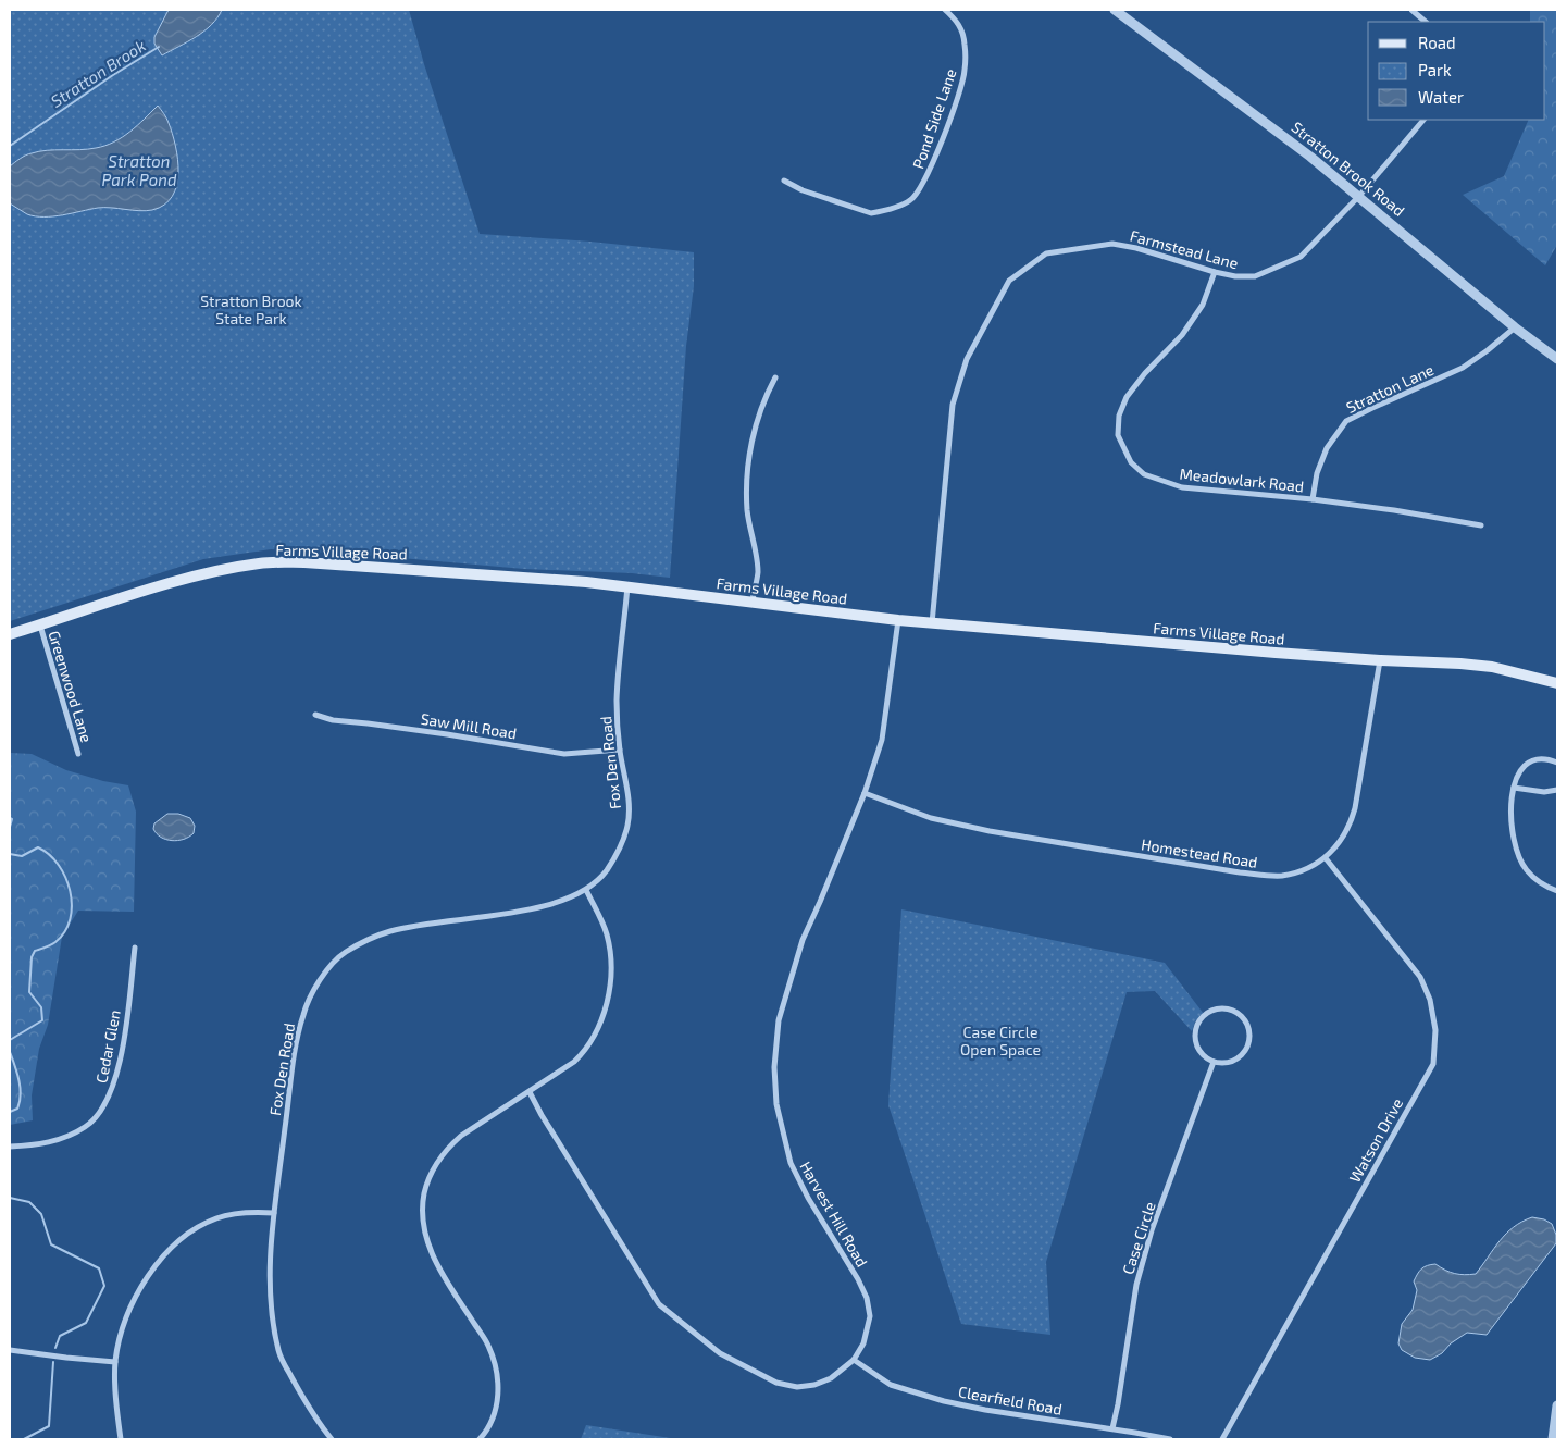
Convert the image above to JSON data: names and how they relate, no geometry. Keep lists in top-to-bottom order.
{
  "streets": {
    "main road": ["Farms Village Road"],
    "street": [
      "Pond Side Lane",
      "Stratton Brook Road",
      "Farmstead Lane",
      "Stratton Lane",
      "Meadowlark Road",
      "Greenwood Lane",
      "Saw Mill Road",
      "Fox Den Road",
      "Homestead Road",
      "Cedar Glen",
      "Watson Drive",
      "Harvest Hill Road",
      "Case Circle",
      "Clearfield Road"
    ]
  },
  "crossings": [
    ["Stratton Brook Road", "Farmstead Lane"],
    ["Stratton Brook Road", "Stratton Lane"],
    ["Farmstead Lane", "Meadowlark Road"],
    ["Farmstead Lane", "Farms Village Road"],
    ["Stratton Lane", "Meadowlark Road"],
    ["Farms Village Road", "Greenwood Lane"],
    ["Farms Village Road", "Fox Den Road"],
    ["Farms Village Road", "Homestead Road"],
    ["Farms Village Road", "Harvest Hill Road"],
    ["Saw Mill Road", "Fox Den Road"],
    ["Homestead Road", "Watson Drive"],
    ["Homestead Road", "Harvest Hill Road"],
    ["Harvest Hill Road", "Clearfield Road"],
    ["Case Circle", "Clearfield Road"]
  ],
  "water": ["Stratton Brook", "Stratton Park Pond"],
  "parks": ["Stratton Brook State Park", "Case Circle Open Space"],
  "legend": ["Road", "Park", "Water"]
}
